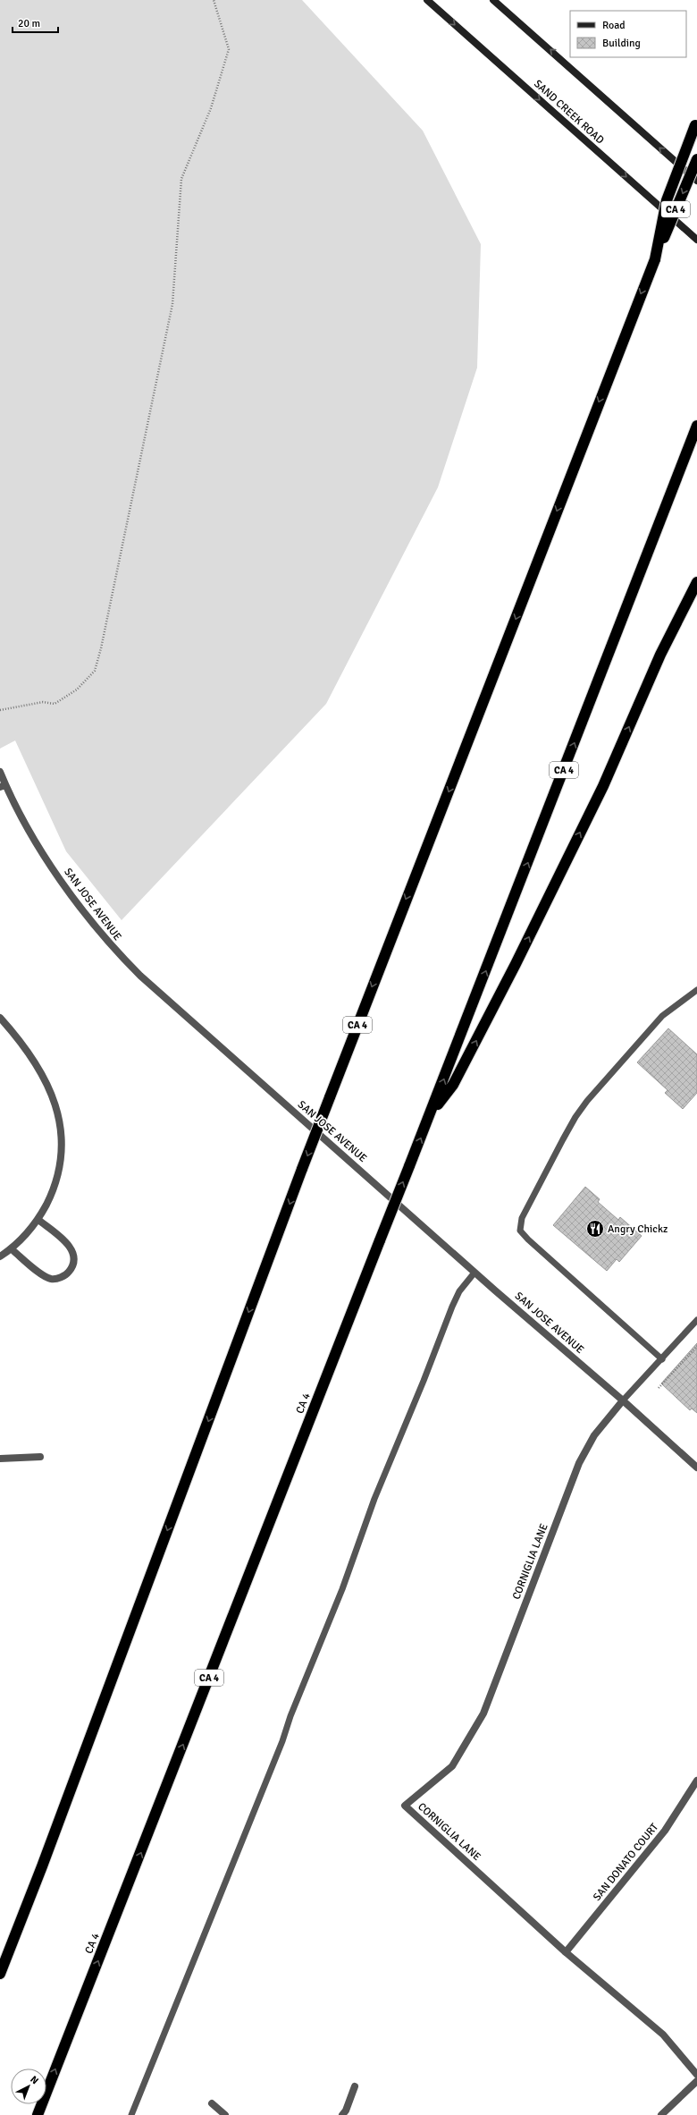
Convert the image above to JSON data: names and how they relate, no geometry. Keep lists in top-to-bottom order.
{
  "streets": {
    "highway": ["CA 4"],
    "main road": ["SAND CREEK ROAD"],
    "street": ["SAN JOSE AVENUE", "CORNIGLIA LANE", "SAN DONATO COURT"]
  },
  "crossings": [
    ["SAN JOSE AVENUE", "CORNIGLIA LANE"],
    ["CORNIGLIA LANE", "SAN DONATO COURT"]
  ],
  "places": {
    "restaurant": ["Angry Chickz"]
  },
  "legend": ["Road", "Building"],
  "scale_bar": "20 m",
  "north": "top right"
}
